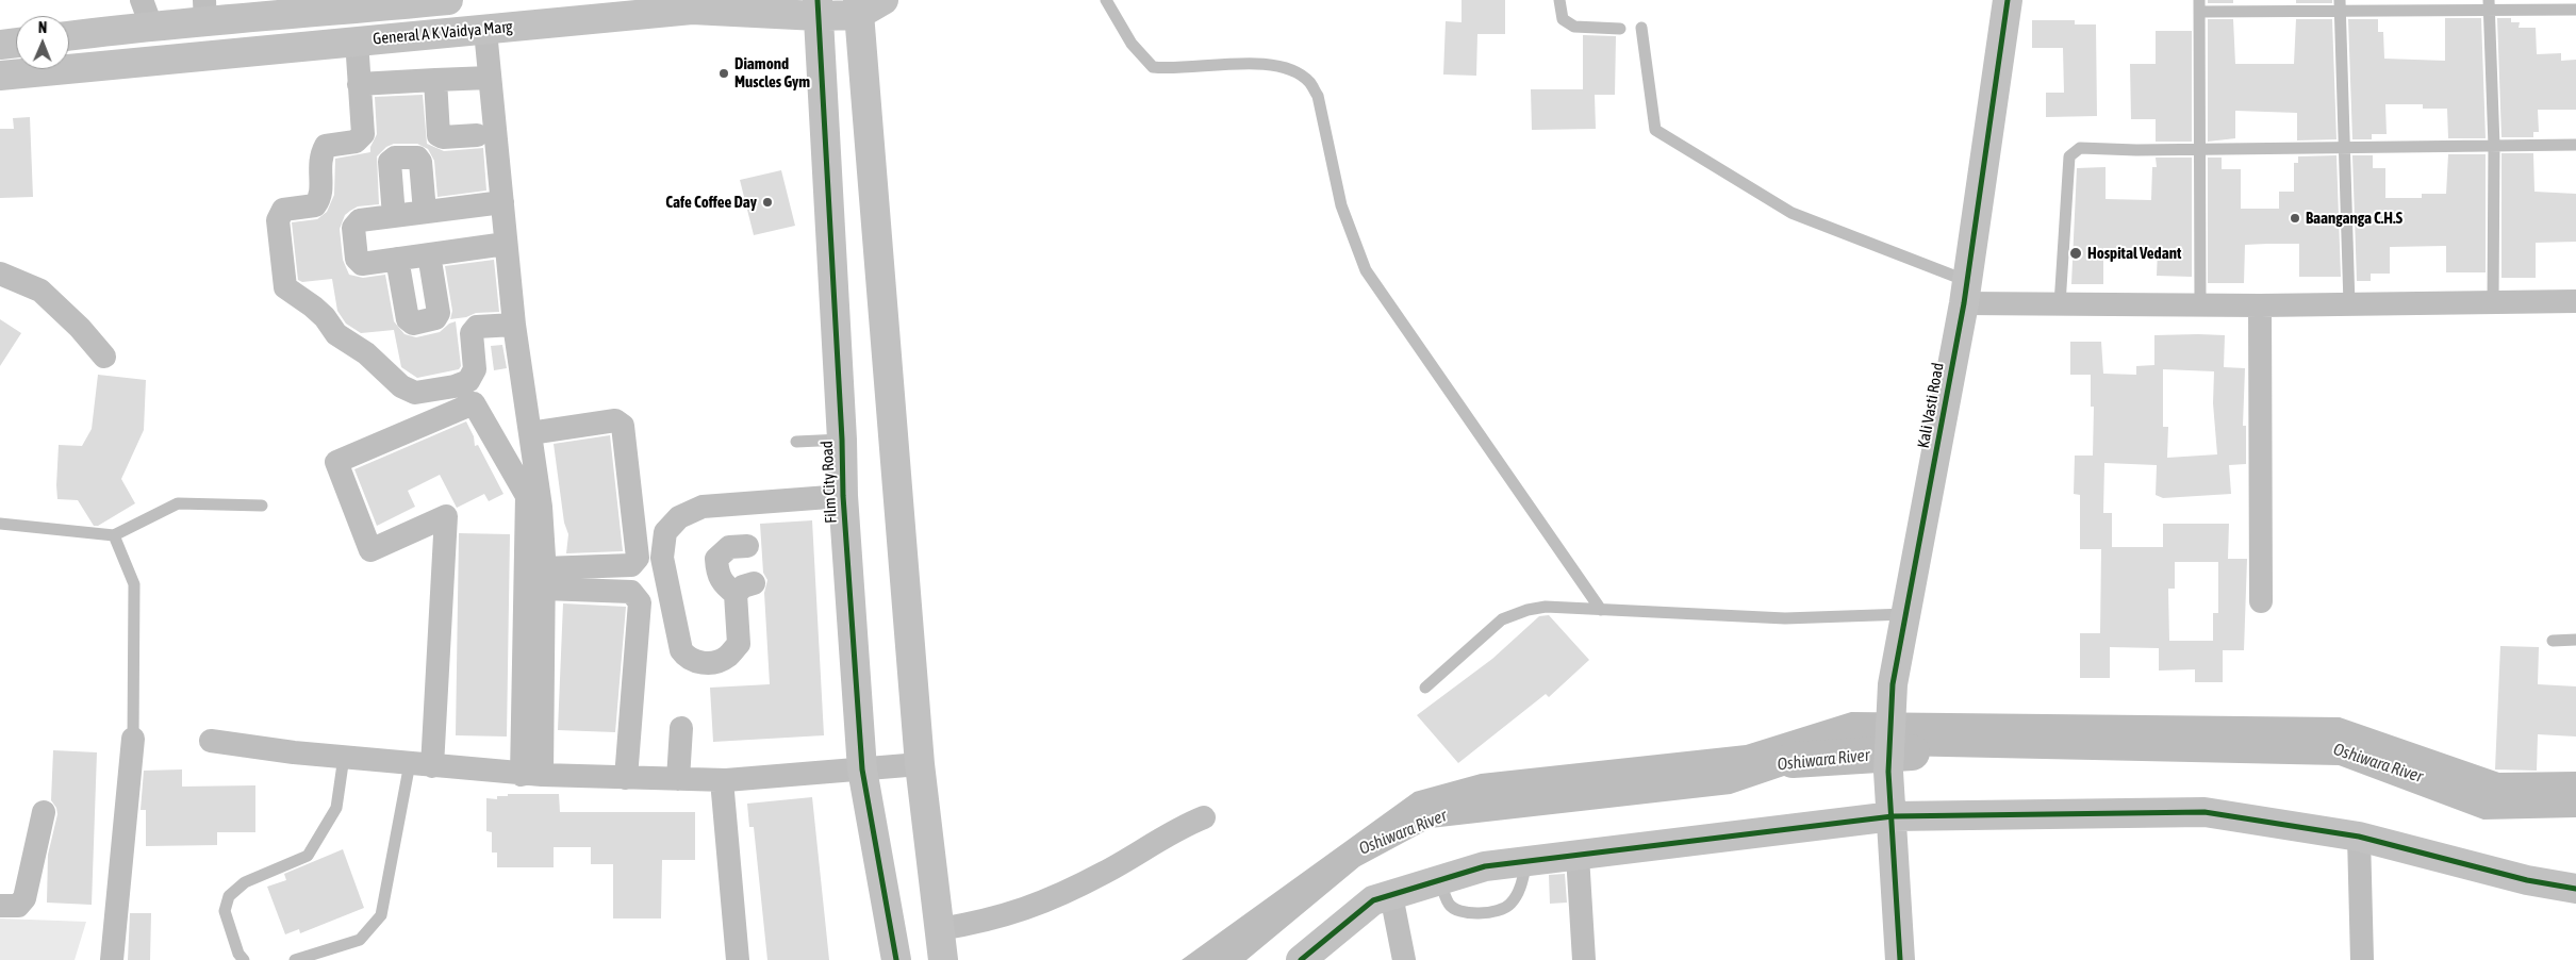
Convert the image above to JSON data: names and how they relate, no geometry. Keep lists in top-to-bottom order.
{
  "streets": {
    "street": ["General A K Vaidya Marg", "Kali Vasti Road", "Film City Road"]
  },
  "crossings": [
    ["General A K Vaidya Marg", "Film City Road"]
  ],
  "water": ["Oshiwara River"],
  "places": [
    "Diamond Muscles Gym",
    "Cafe Coffee Day",
    "Baanganga C.H.S",
    "Hospital Vedant"
  ],
  "north": "top"
}
